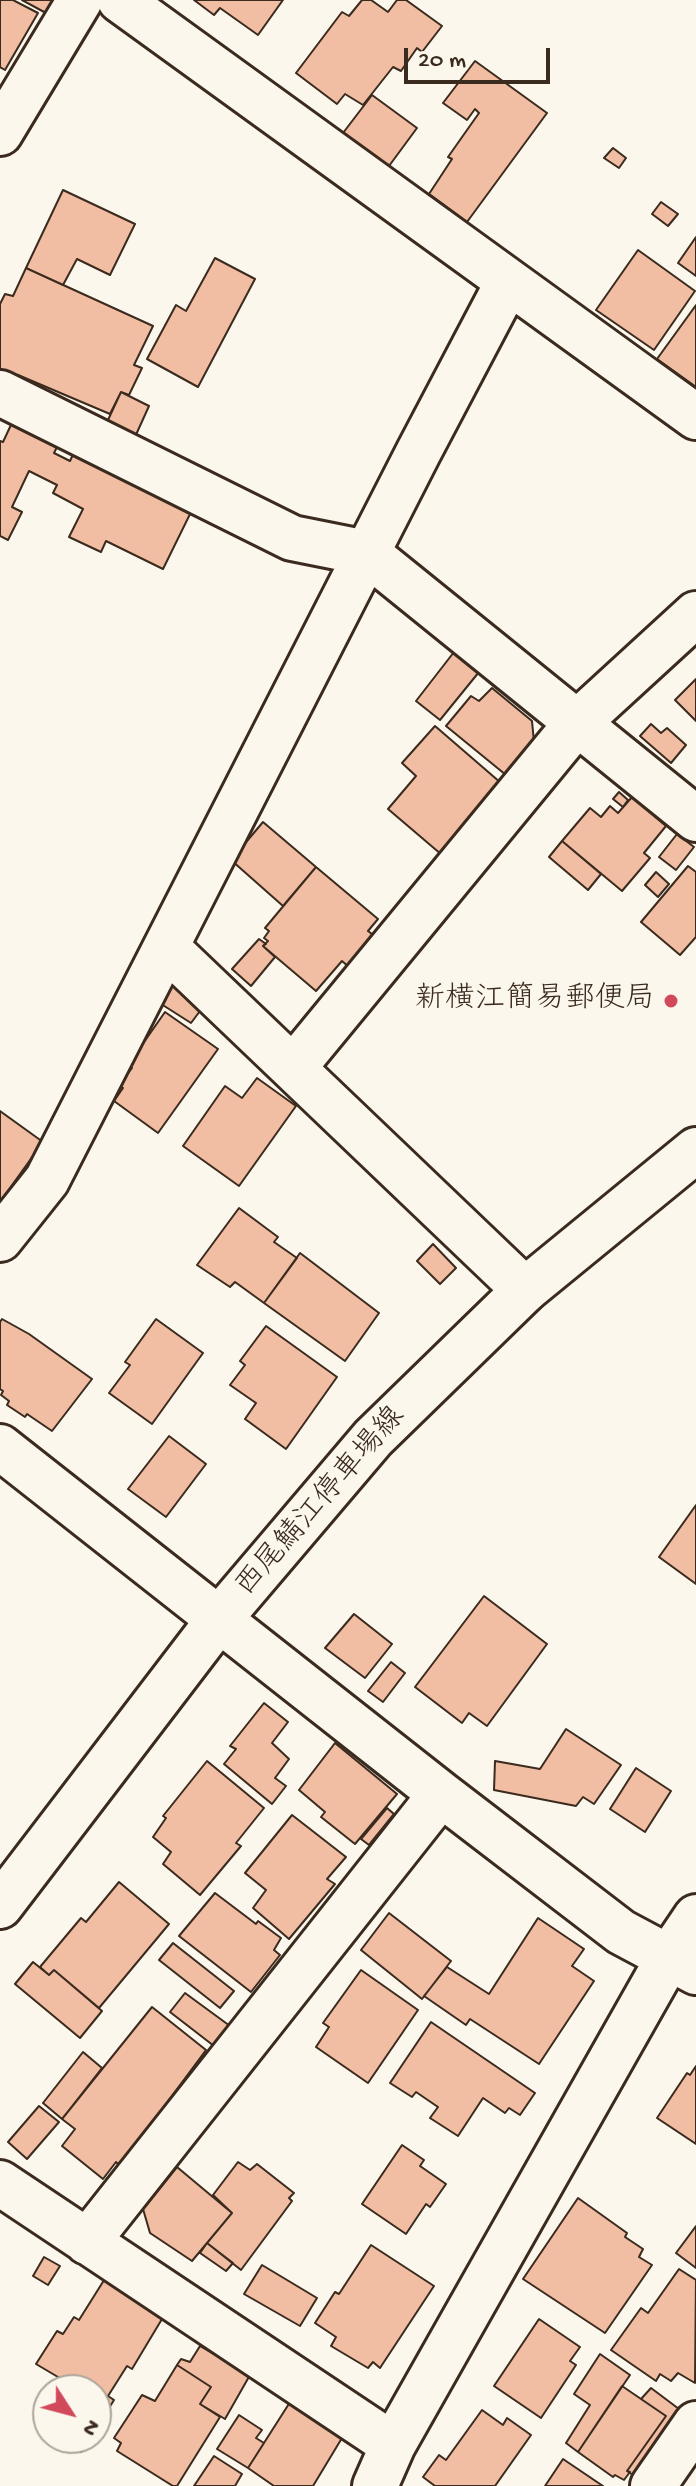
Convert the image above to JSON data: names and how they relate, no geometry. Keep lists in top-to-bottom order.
{
  "streets": {
    "street": ["西尾鯖江停車場線"]
  },
  "places": ["新横江簡易郵便局"],
  "scale_bar": "20 m",
  "north": "bottom right"
}
